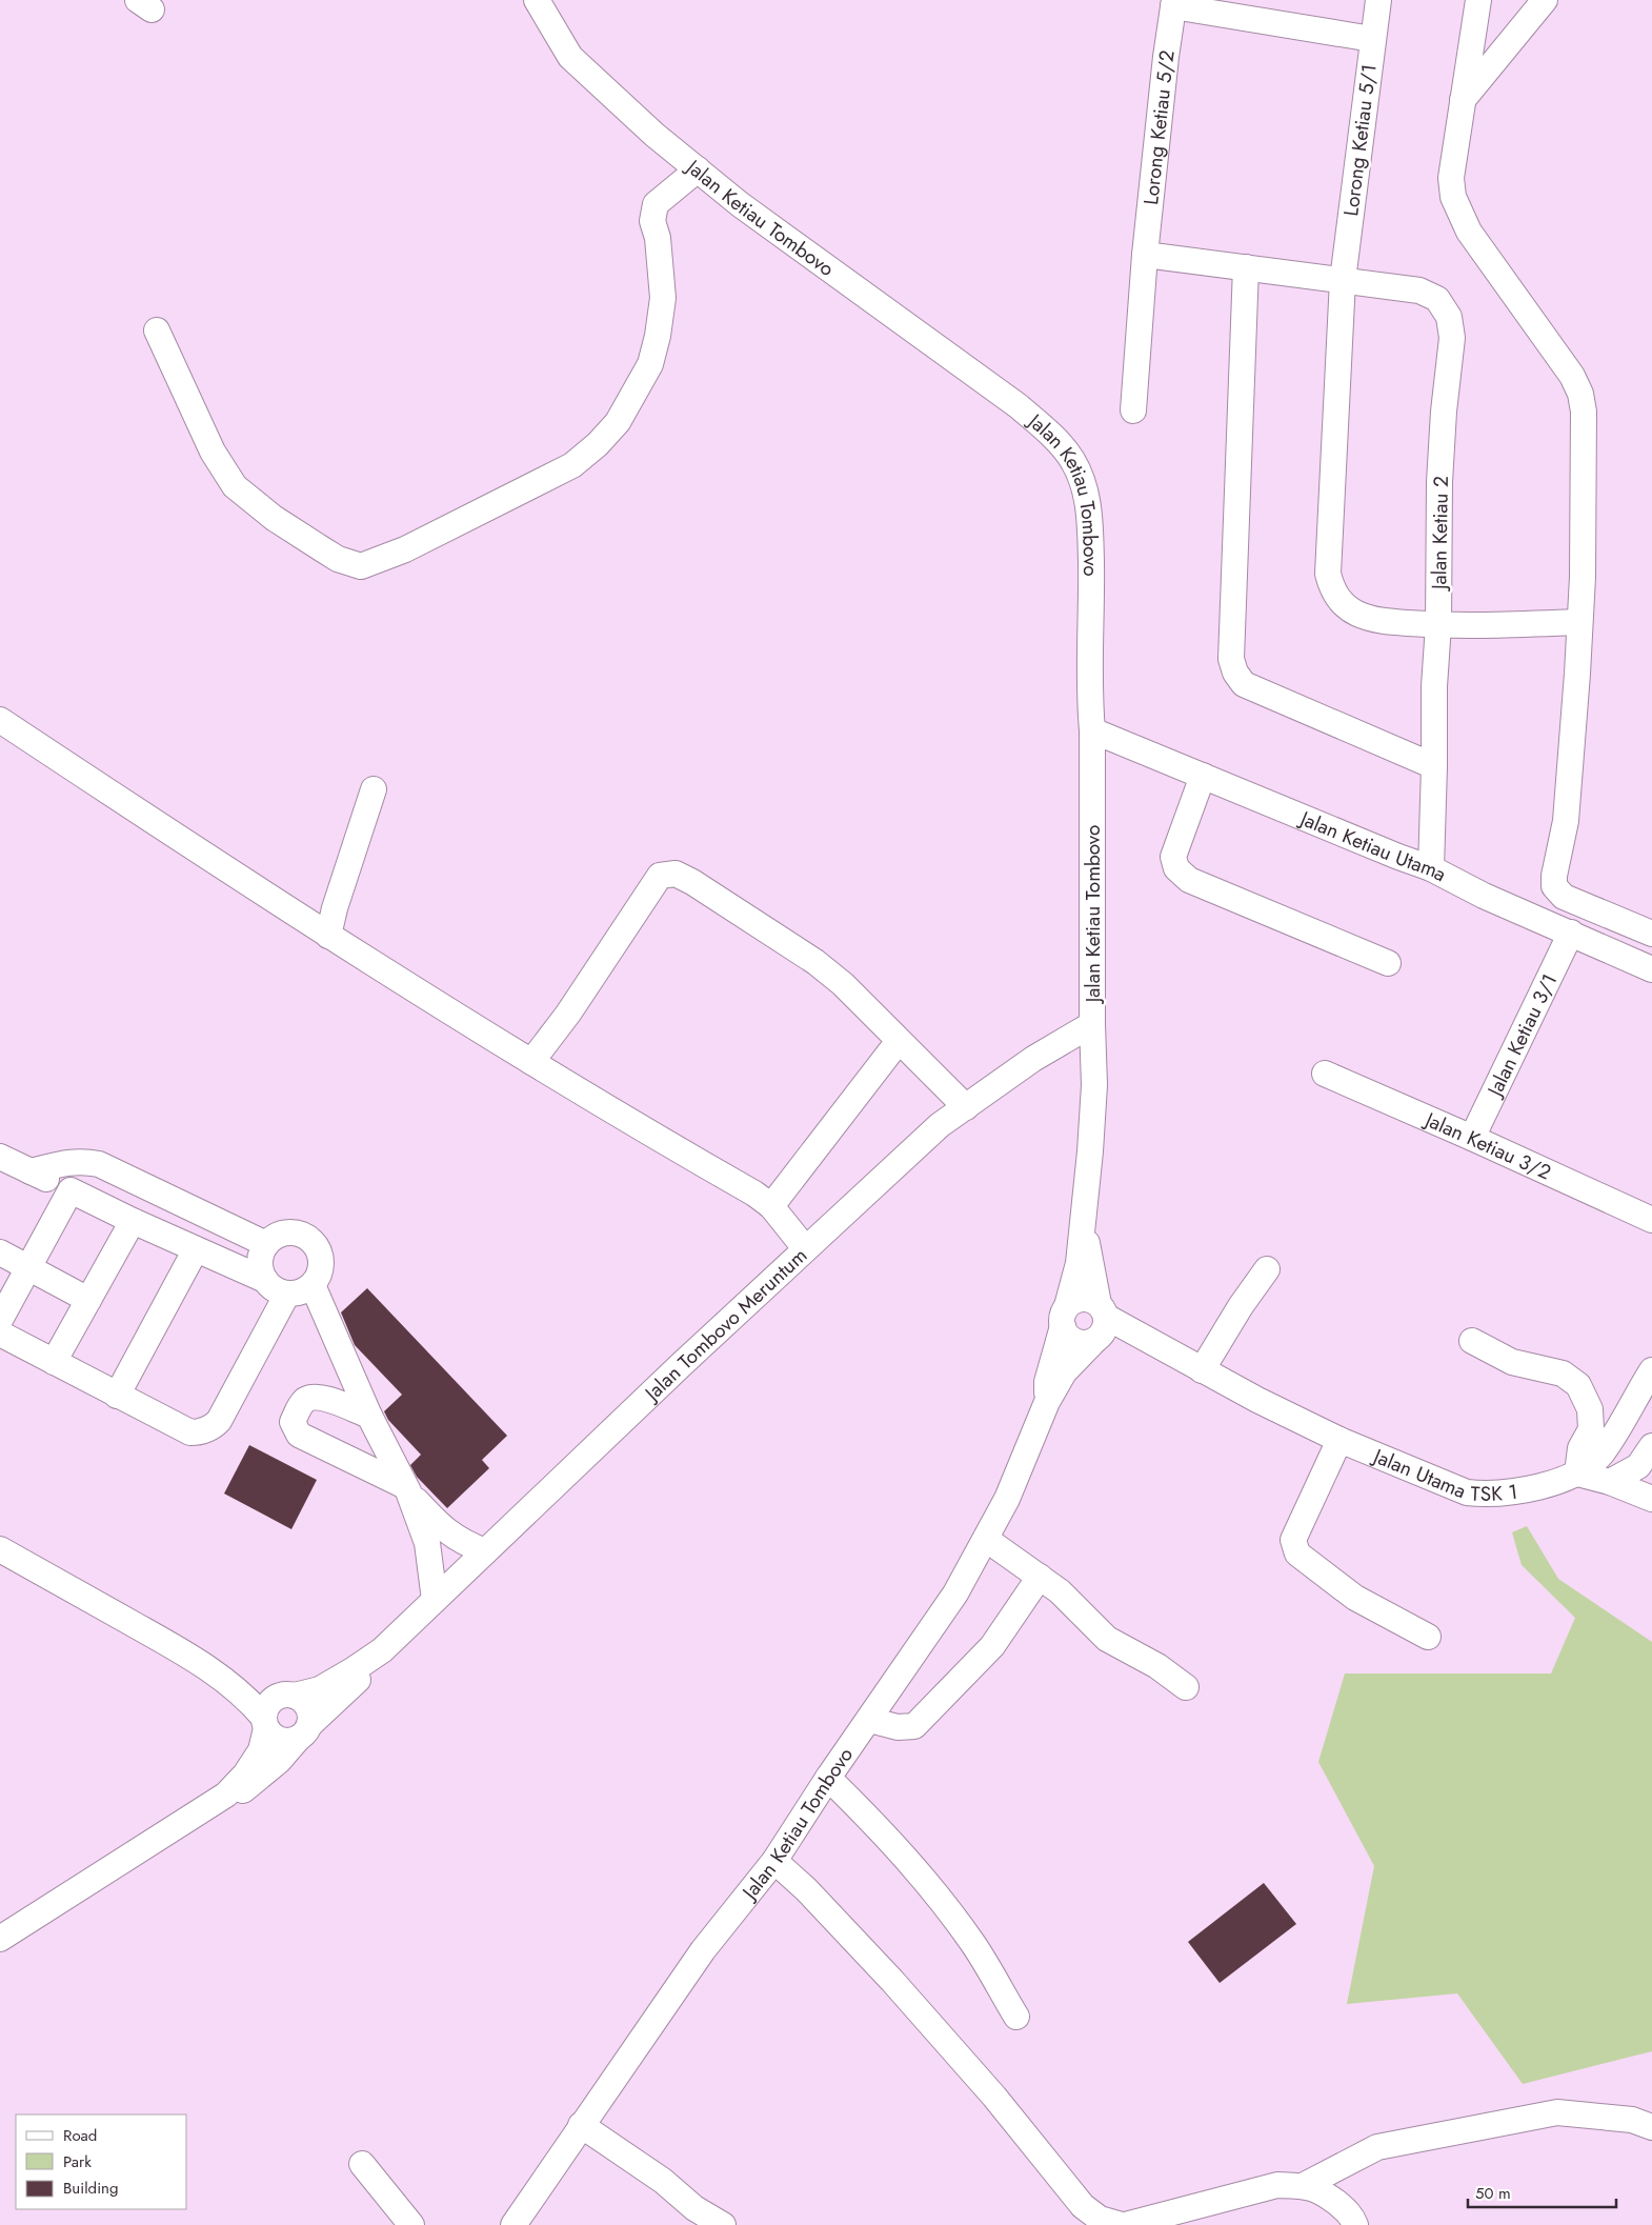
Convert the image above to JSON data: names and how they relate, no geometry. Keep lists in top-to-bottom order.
{
  "streets": {
    "street": [
      "Lorong Ketiau 5/2",
      "Lorong Ketiau 5/1",
      "Jalan Ketiau Tombovo",
      "Jalan Ketiau 2",
      "Jalan Ketiau Utama",
      "Jalan Ketiau 3/1",
      "Jalan Ketiau 3/2",
      "Jalan Tombovo Meruntum",
      "Jalan Utama TSK 1"
    ]
  },
  "crossings": [
    ["Lorong Ketiau 5/2", "Jalan Ketiau 2"],
    ["Lorong Ketiau 5/1", "Jalan Ketiau 2"],
    ["Jalan Ketiau Tombovo", "Jalan Ketiau Utama"],
    ["Jalan Ketiau Tombovo", "Jalan Tombovo Meruntum"],
    ["Jalan Ketiau Tombovo", "Jalan Utama TSK 1"],
    ["Jalan Ketiau 2", "Jalan Ketiau Utama"],
    ["Jalan Ketiau Utama", "Jalan Ketiau 3/1"],
    ["Jalan Ketiau 3/1", "Jalan Ketiau 3/2"]
  ],
  "legend": ["Road", "Park", "Building"],
  "scale_bar": "50 m"
}
